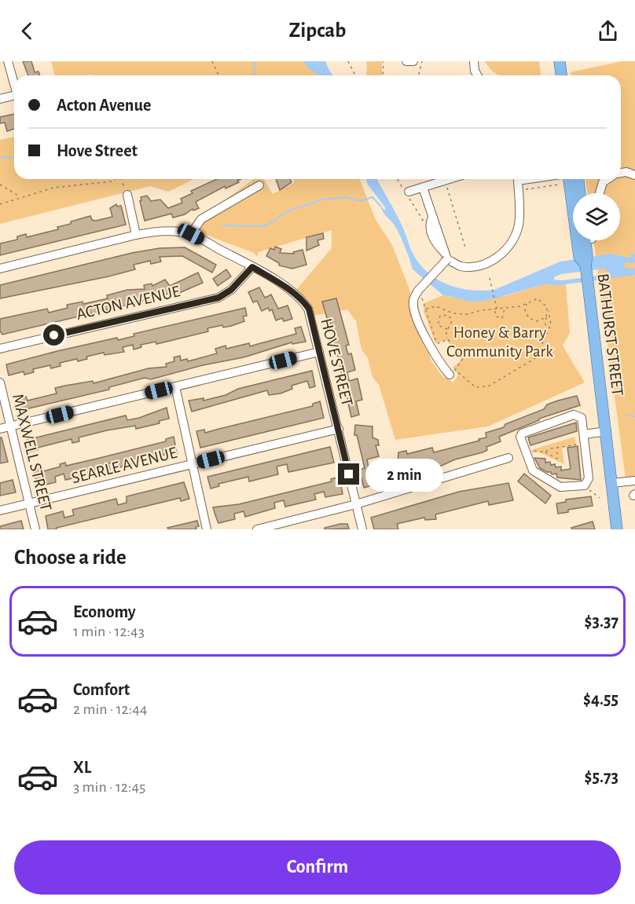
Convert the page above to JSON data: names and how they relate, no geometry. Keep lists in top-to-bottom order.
{
  "streets": {
    "main road": ["BATHURST STREET"],
    "street": [
      "ACTON AVENUE",
      "HOVE STREET",
      "MAXWELL STREET",
      "SEARLE AVENUE"
    ]
  },
  "crossings": [
    ["ACTON AVENUE", "HOVE STREET"],
    ["HOVE STREET", "SEARLE AVENUE"],
    ["MAXWELL STREET", "SEARLE AVENUE"]
  ],
  "parks": ["Honey & Barry Community Park"],
  "page": {
    "header": "Zipcab",
    "banner": ["Acton Avenue", "Hove Street"],
    "bubble": "2 min",
    "heading": "Choose a ride",
    "list": [
      {
        "name": "Economy",
        "note": "1 min · 12:43",
        "value": "$3.37"
      },
      {
        "name": "Comfort",
        "note": "2 min · 12:44",
        "value": "$4.55"
      },
      {
        "name": "XL",
        "note": "3 min · 12:45",
        "value": "$5.73"
      }
    ],
    "buttons": "Confirm"
  }
}
